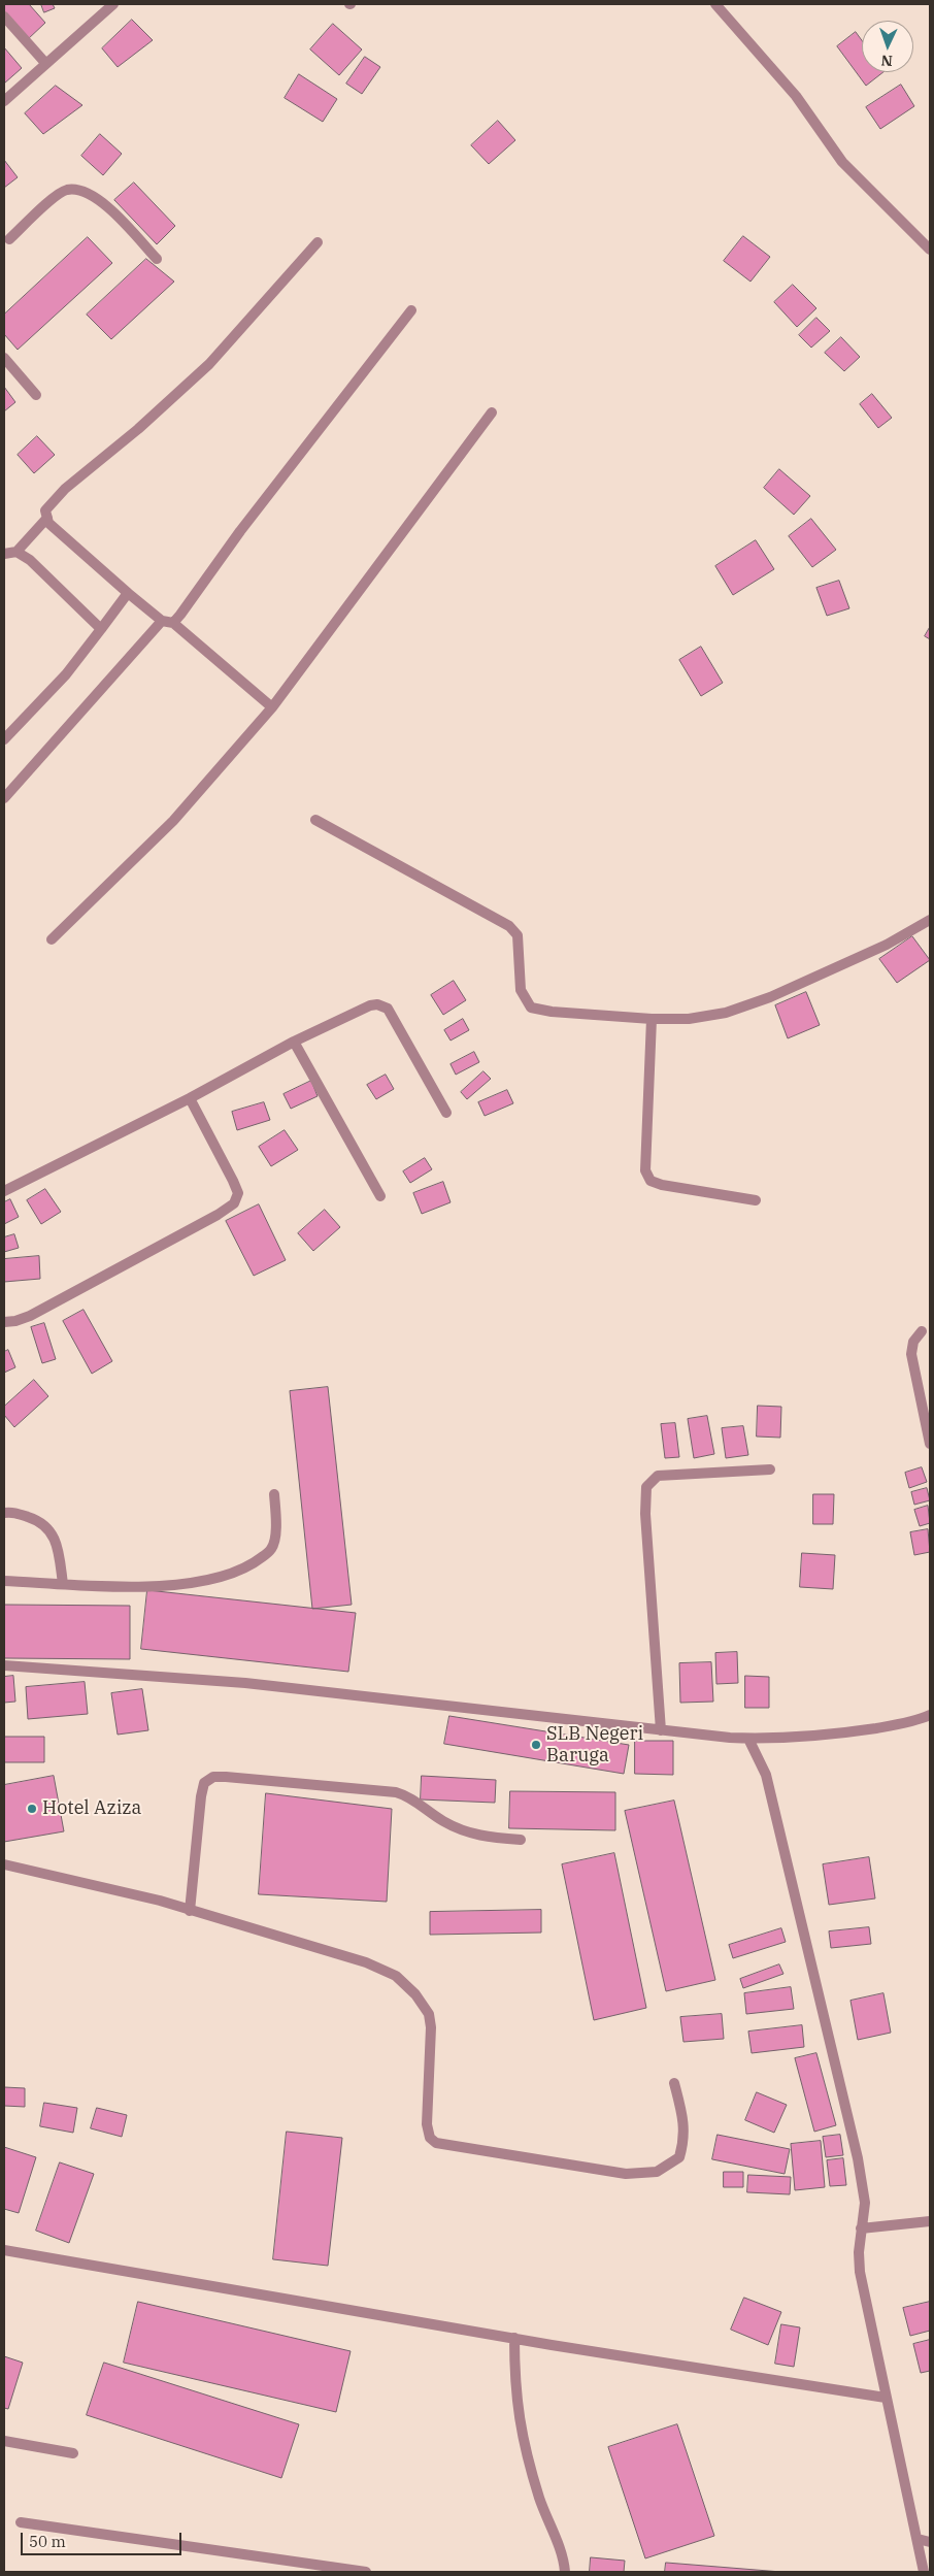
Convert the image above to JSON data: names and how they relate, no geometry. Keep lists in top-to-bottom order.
{
  "places": ["SLB Negeri Baruga", "Hotel Aziza"],
  "scale_bar": "50 m",
  "north": "bottom"
}
